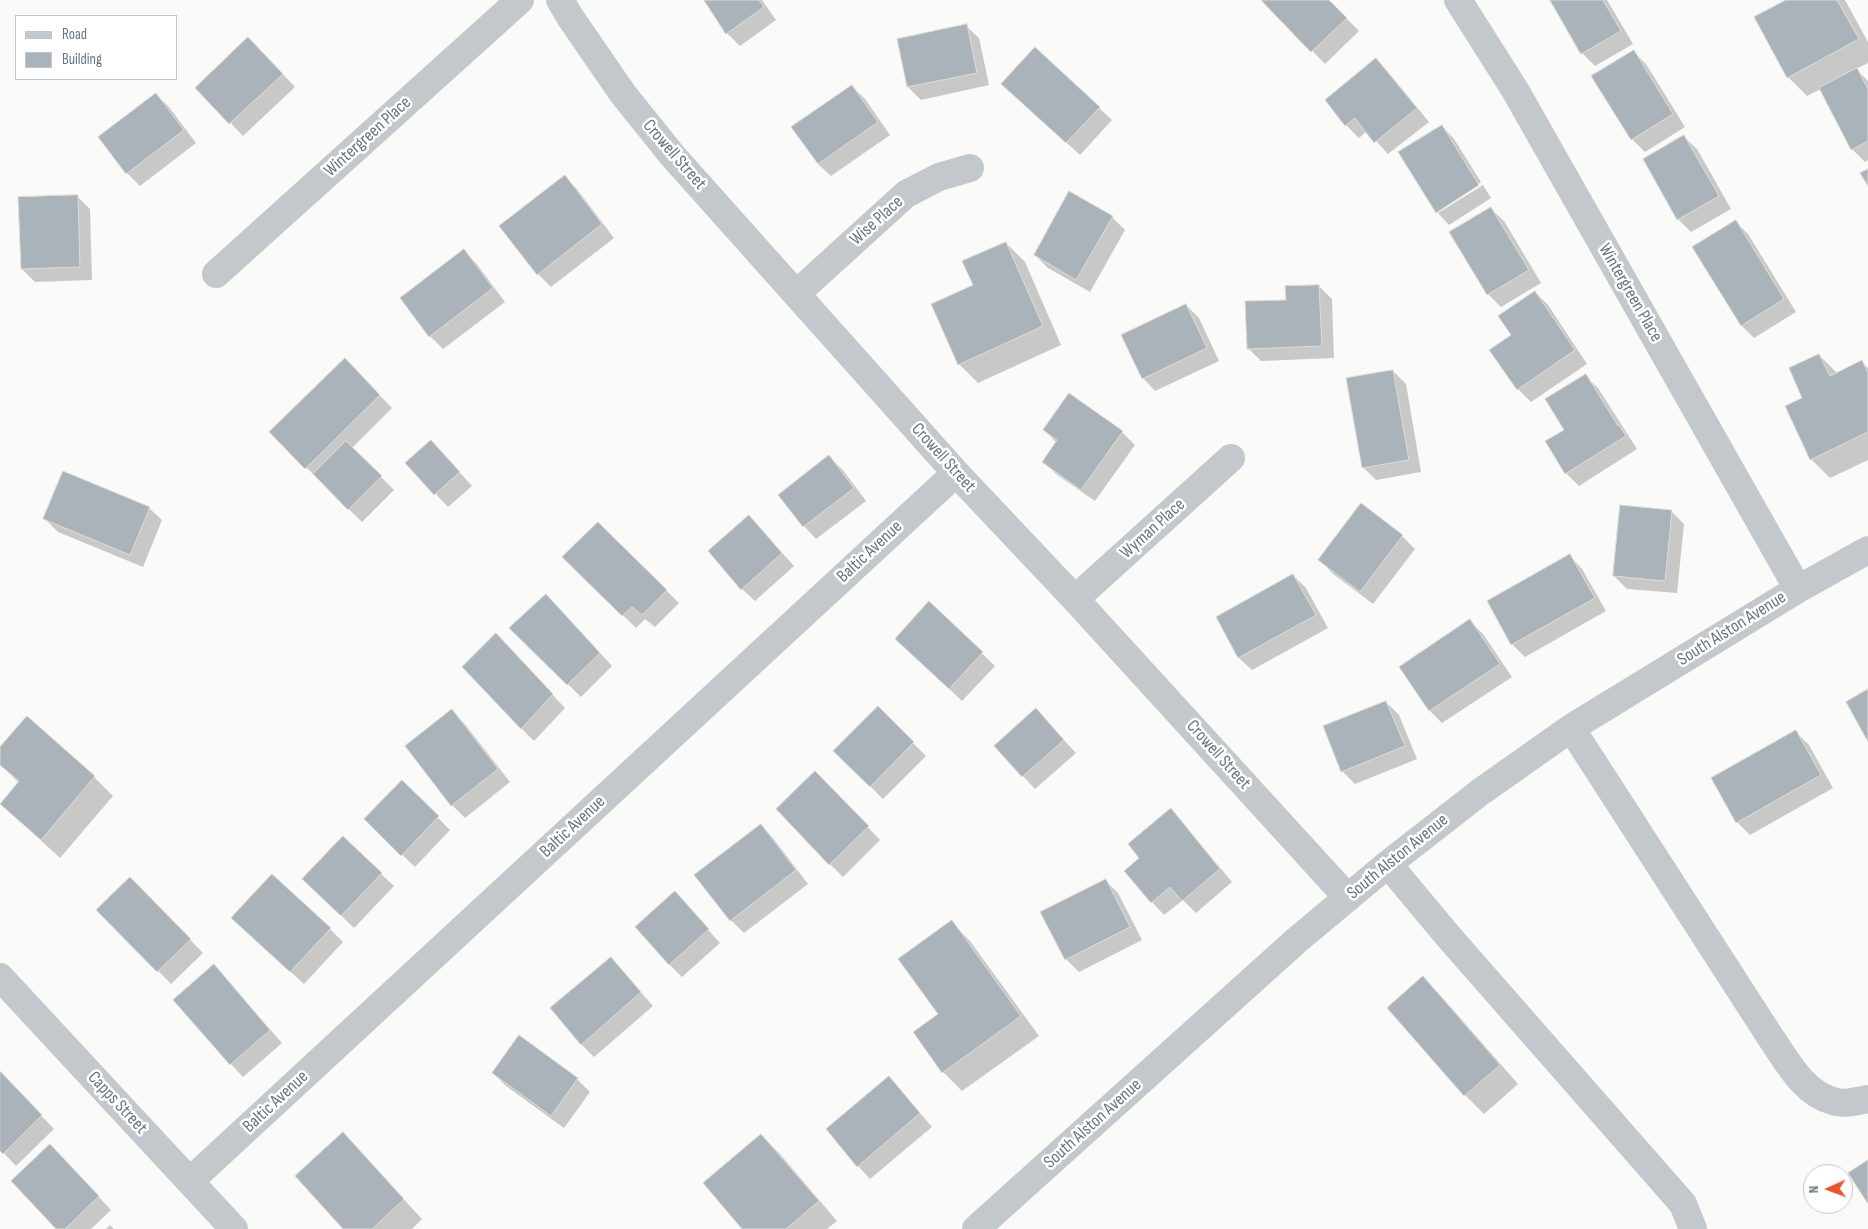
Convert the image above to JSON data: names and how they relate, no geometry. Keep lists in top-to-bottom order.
{
  "streets": {
    "street": [
      "Wintergreen Place",
      "Crowell Street",
      "Wise Place",
      "Wyman Place",
      "Baltic Avenue",
      "South Alston Avenue",
      "Capps Street"
    ]
  },
  "crossings": [
    ["Wintergreen Place", "South Alston Avenue"],
    ["Crowell Street", "Wise Place"],
    ["Crowell Street", "Wyman Place"],
    ["Crowell Street", "Baltic Avenue"],
    ["Crowell Street", "South Alston Avenue"],
    ["Baltic Avenue", "Capps Street"]
  ],
  "legend": ["Road", "Building"],
  "north": "left"
}
